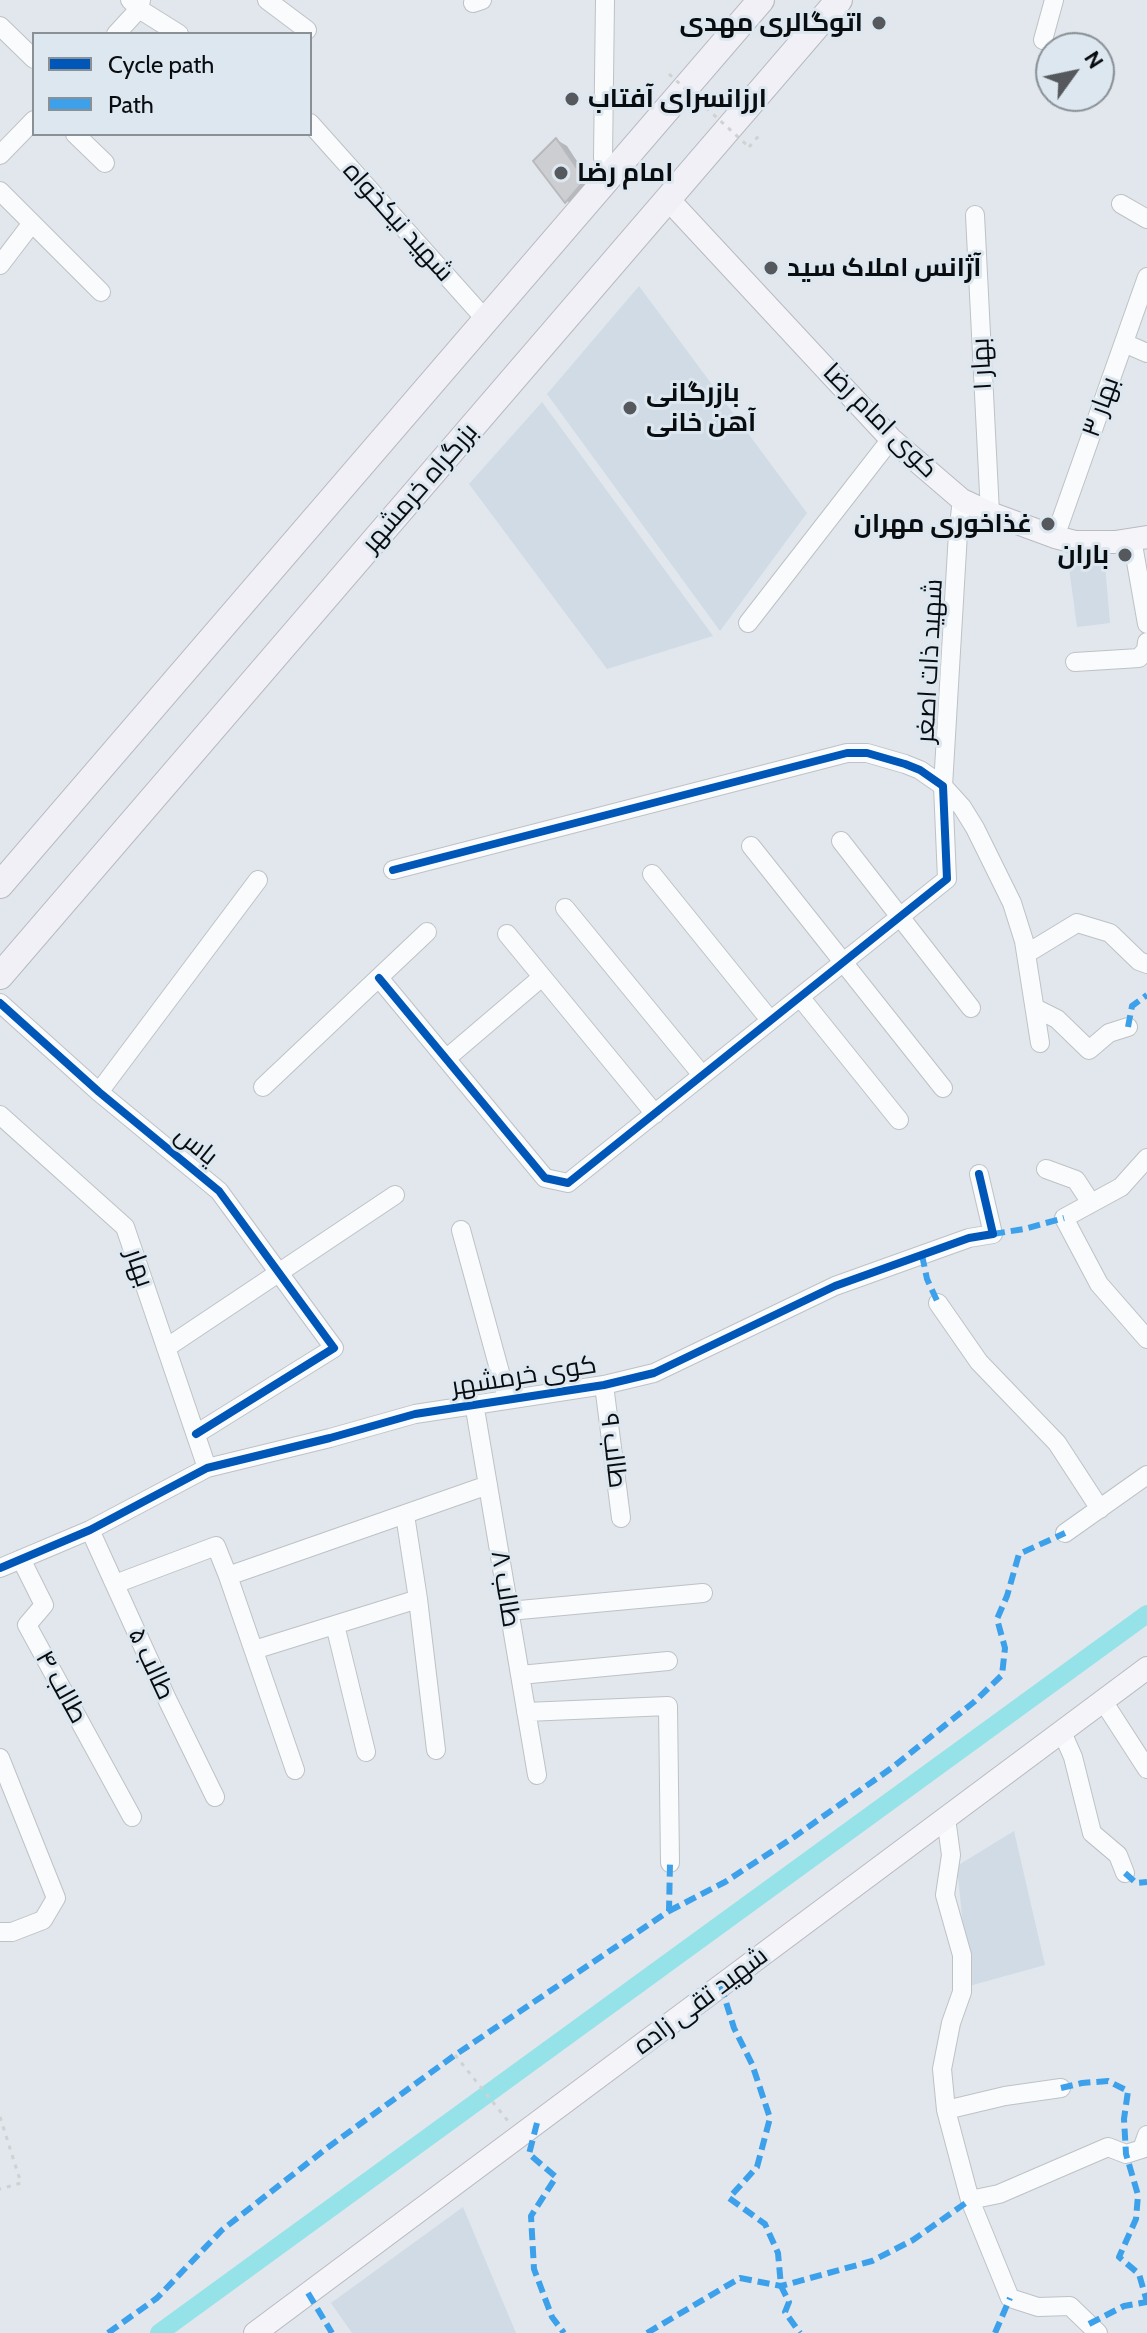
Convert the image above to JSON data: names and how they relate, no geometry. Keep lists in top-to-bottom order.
{
  "streets": {
    "highway": ["بزرگراه خرمشهر"],
    "main road": ["کوی امام رضا", "شهید تقی زاده"],
    "street": [
      "شهید نیکخواه",
      "بهار ۱",
      "بهار ۳",
      "شهید ذات اصغر",
      "یاس",
      "بهار",
      "کوی خرمشهر",
      "طالب ۹",
      "طالب ۸",
      "طالب ۵",
      "طالب ۴"
    ]
  },
  "crossings": [
    ["بهار ۱", "کوی امام رضا"],
    ["بهار ۳", "کوی امام رضا"],
    ["کوی امام رضا", "بزرگراه خرمشهر"],
    ["کوی امام رضا", "شهید ذات اصغر"],
    ["یاس", "بهار"],
    ["بهار", "کوی خرمشهر"],
    ["کوی خرمشهر", "طالب ۹"],
    ["کوی خرمشهر", "طالب ۸"],
    ["کوی خرمشهر", "طالب ۵"],
    ["کوی خرمشهر", "طالب ۴"]
  ],
  "places": [
    "اتوگالرى مهدى",
    "ارزانسرای آفتاب",
    "امام رضا",
    "آژانس املاک سید",
    "بازرگانی آهن خانی",
    "غذاخوری مهران",
    "باران"
  ],
  "legend": ["Cycle path", "Path"],
  "north": "top right"
}
